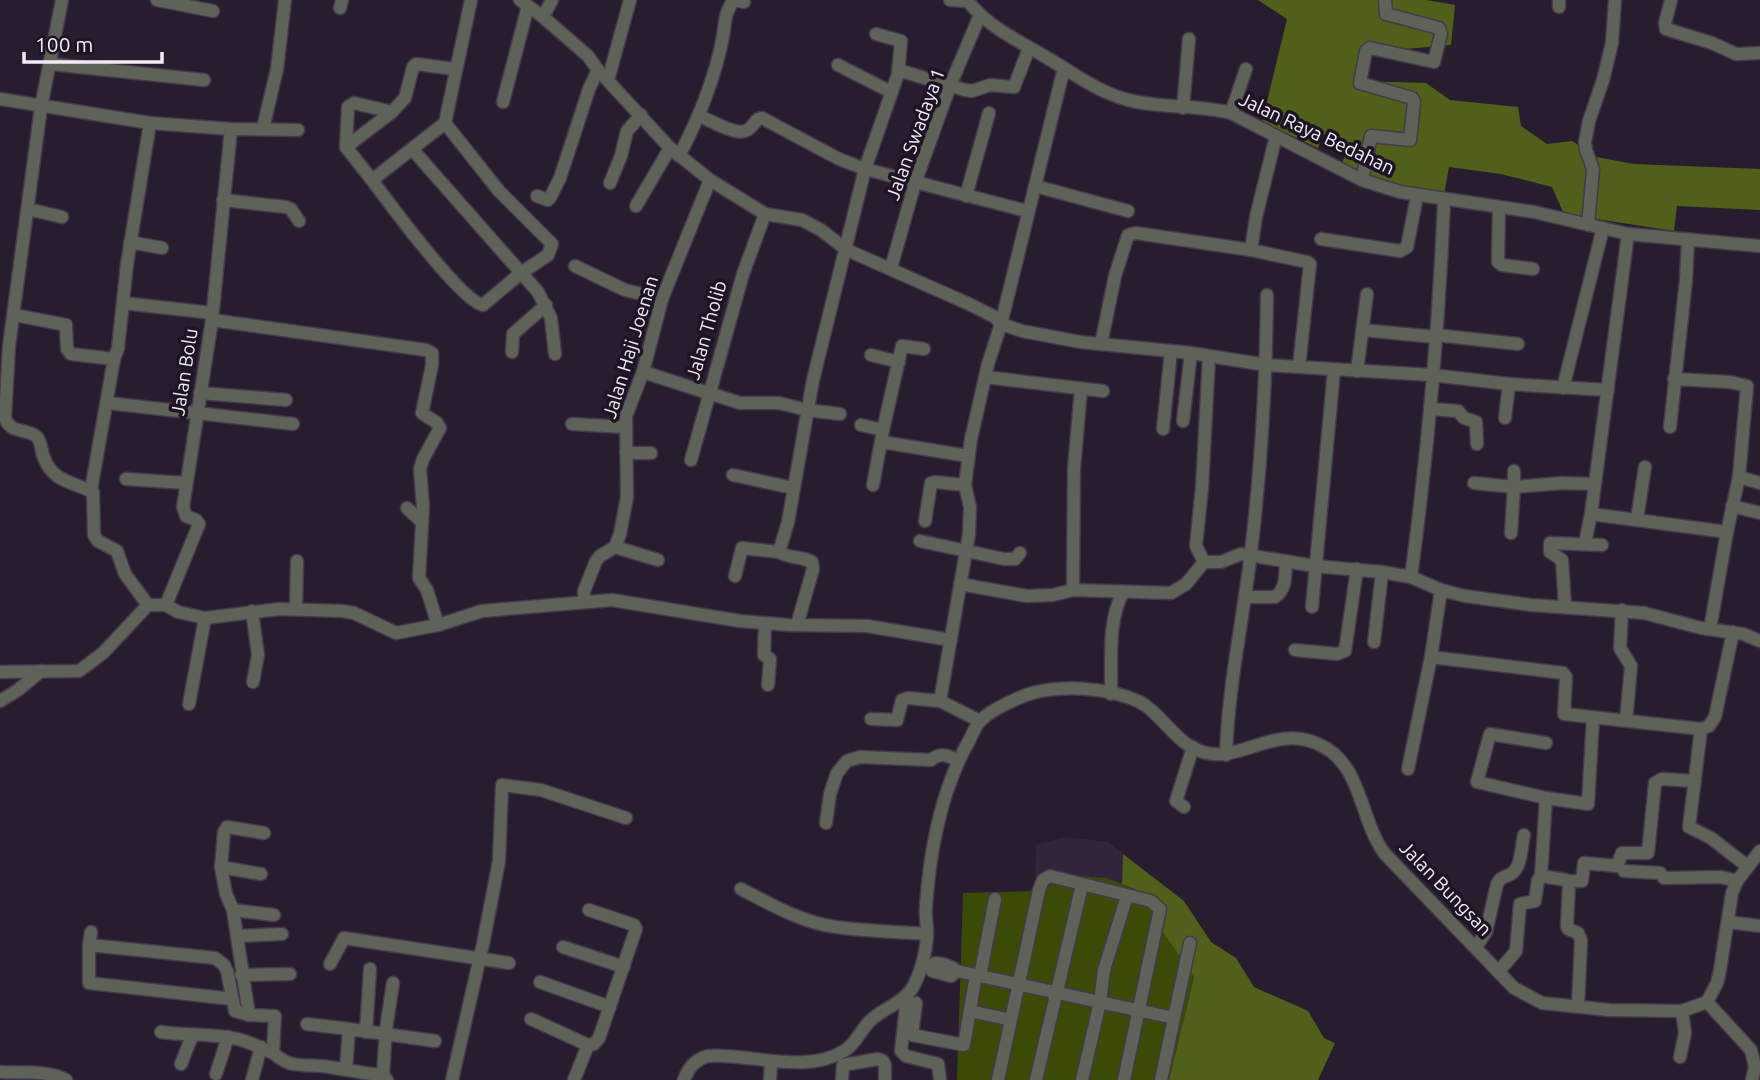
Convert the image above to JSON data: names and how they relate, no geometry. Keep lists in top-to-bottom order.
{
  "streets": {
    "street": [
      "Jalan Raya Bedahan",
      "Jalan Swadaya 1",
      "Jalan Tholib",
      "Jalan Haji Joenan",
      "Jalan Bolu",
      "Jalan Bungsan"
    ]
  },
  "crossings": [
    ["Jalan Raya Bedahan", "Jalan Swadaya 1"]
  ],
  "scale_bar": "100 m"
}
